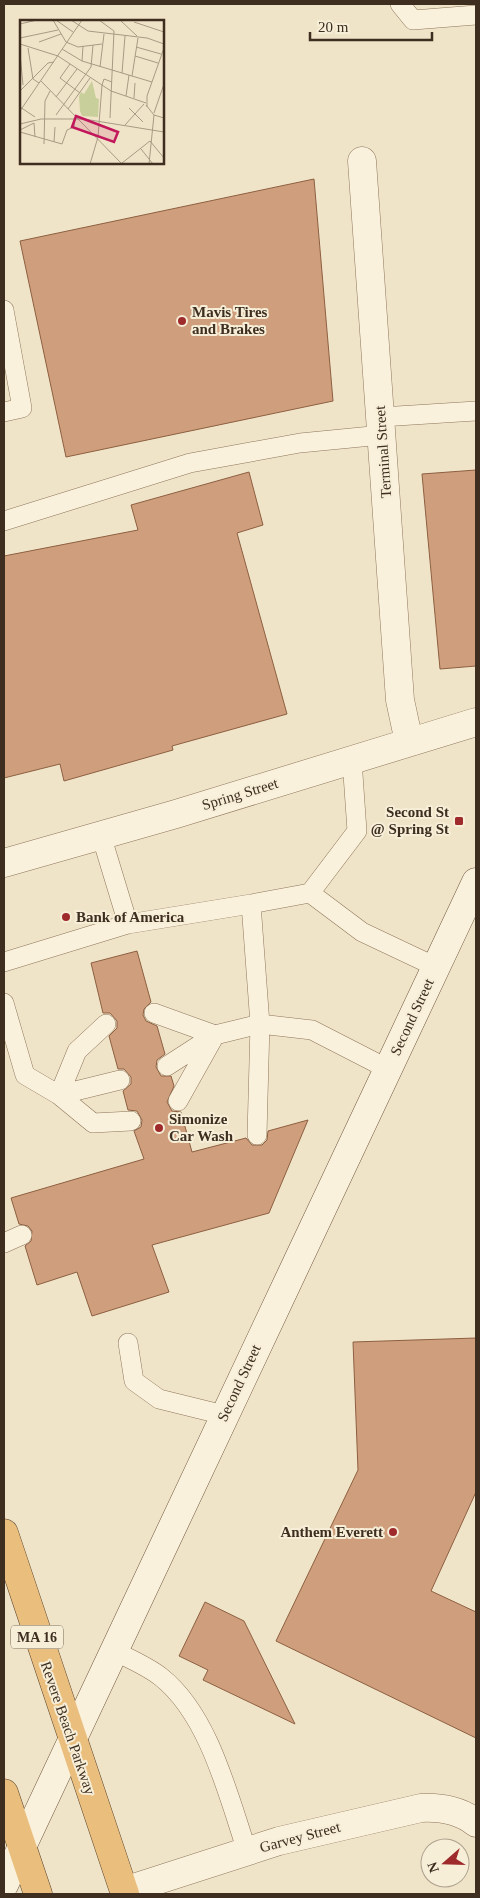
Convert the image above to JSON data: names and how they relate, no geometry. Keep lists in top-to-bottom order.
{
  "streets": {
    "highway": ["MA 16", "Revere Beach Parkway"],
    "street": [
      "Terminal Street",
      "Spring Street",
      "Second Street",
      "Garvey Street"
    ]
  },
  "crossings": [
    ["Terminal Street", "Spring Street"],
    ["Second Street", "Revere Beach Parkway"],
    ["Revere Beach Parkway", "Garvey Street"]
  ],
  "places": {
    "other": [
      "Mavis Tires and Brakes",
      "Bank of America",
      "Simonize Car Wash",
      "Anthem Everett"
    ],
    "transit": ["Second St @ Spring St"]
  },
  "scale_bar": "20 m",
  "north": "left"
}
